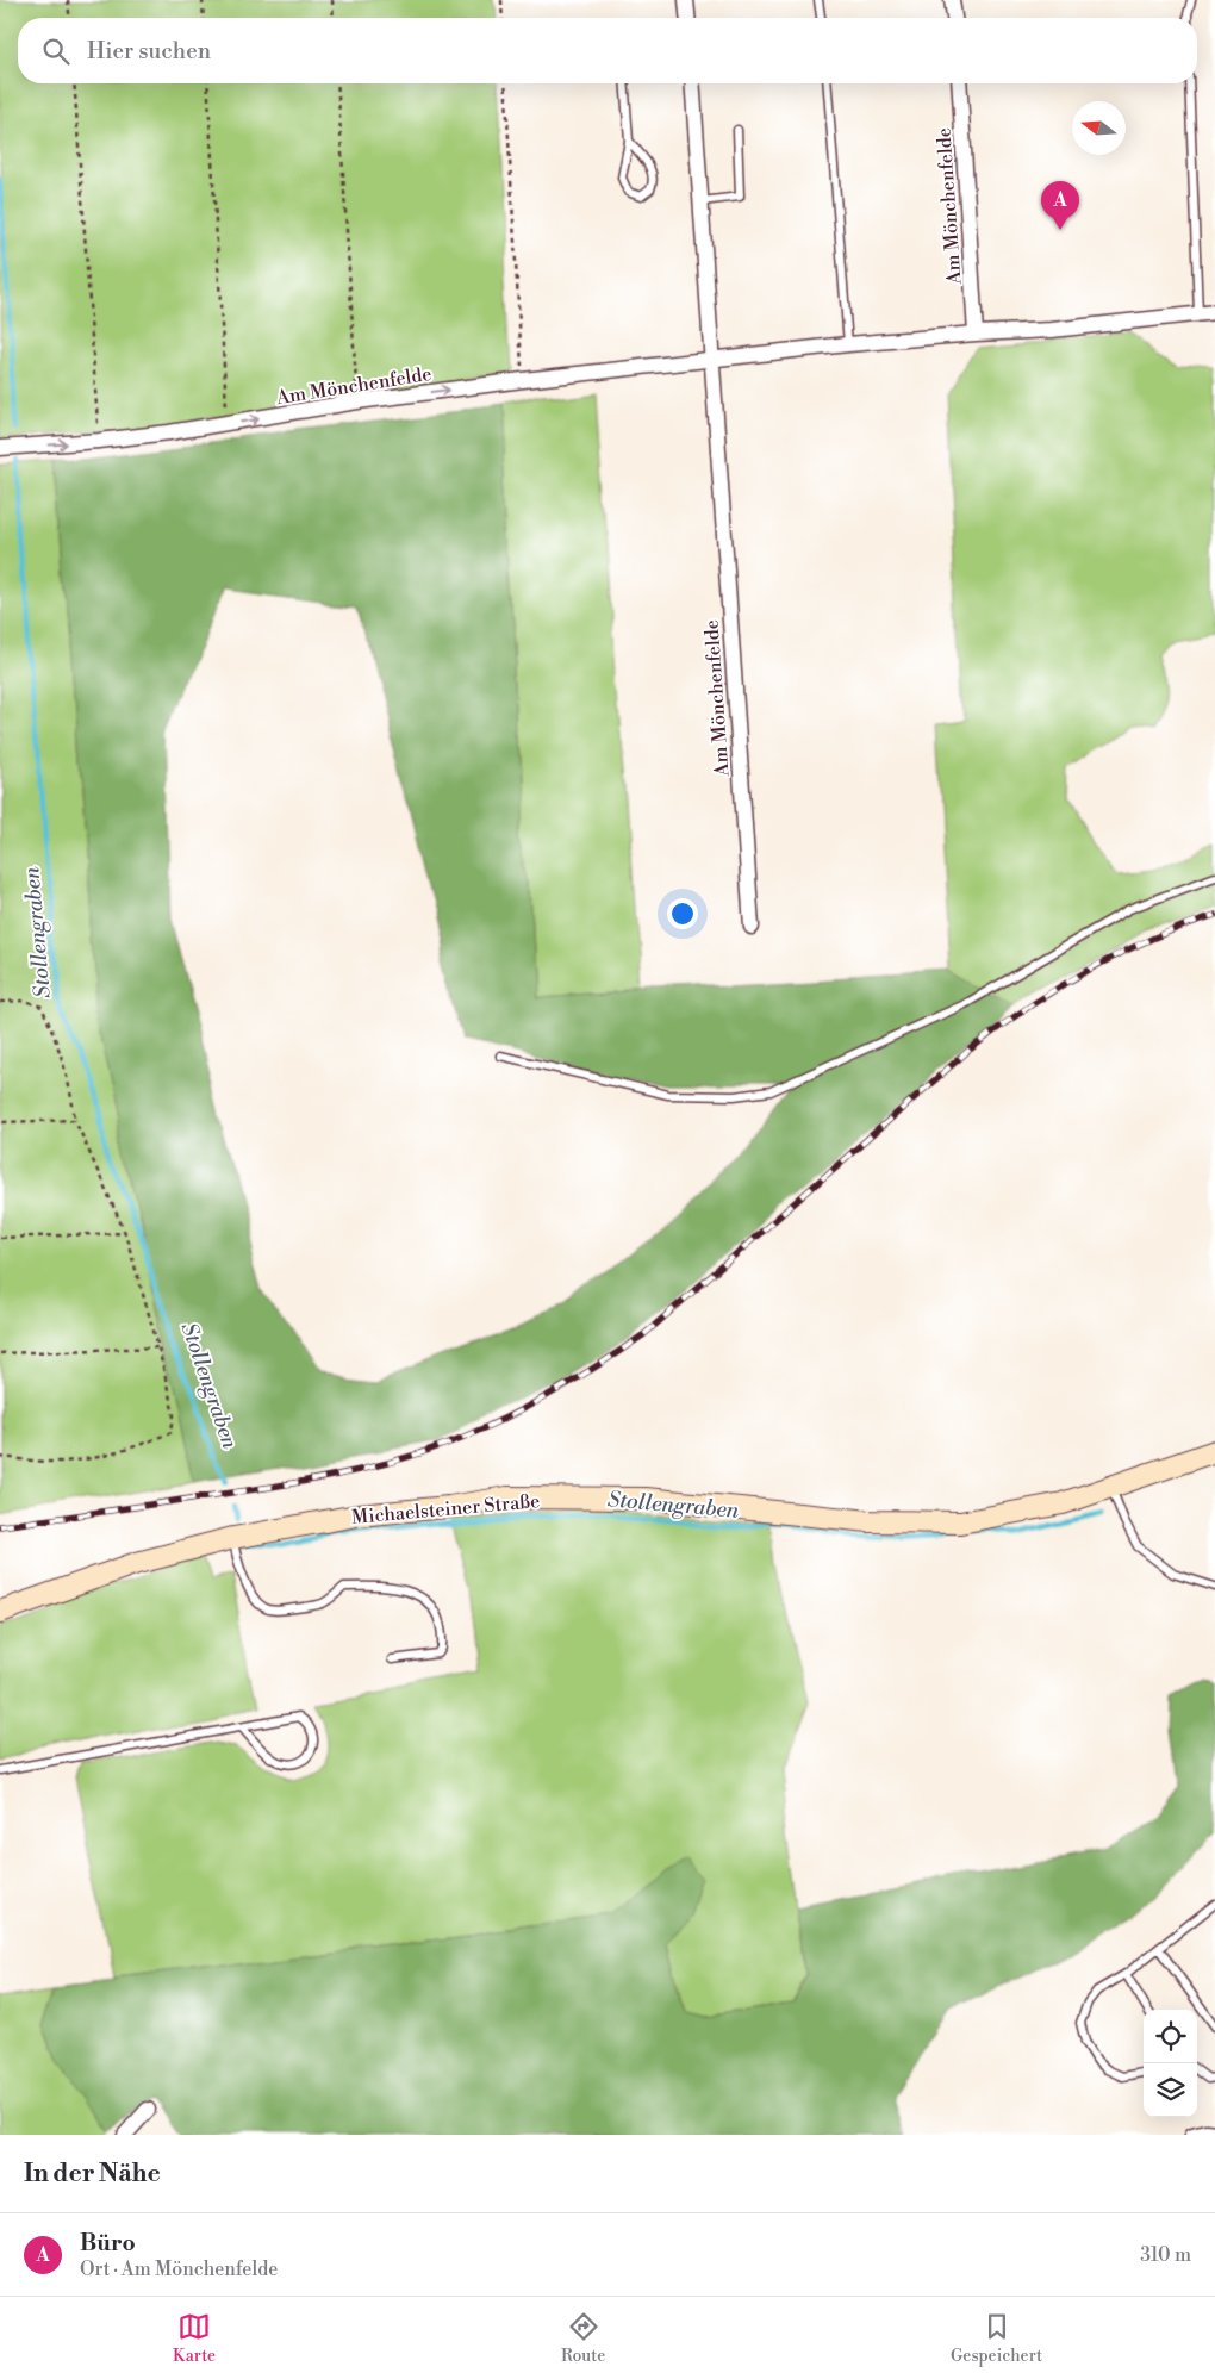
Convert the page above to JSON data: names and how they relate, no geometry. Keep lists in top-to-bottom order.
{
  "streets": {
    "street": ["Am Mönchenfelde", "Michaelsteiner Straße"]
  },
  "water": ["Stollengraben"],
  "north": "left",
  "page": {
    "search": "Hier suchen",
    "pins": "A",
    "heading": "In der Nähe",
    "list": [
      {
        "mark": "A",
        "name": "Büro",
        "note": "Ort · Am Mönchenfelde",
        "value": "310 m"
      }
    ],
    "nav": ["Karte", "Route", "Gespeichert"]
  }
}
